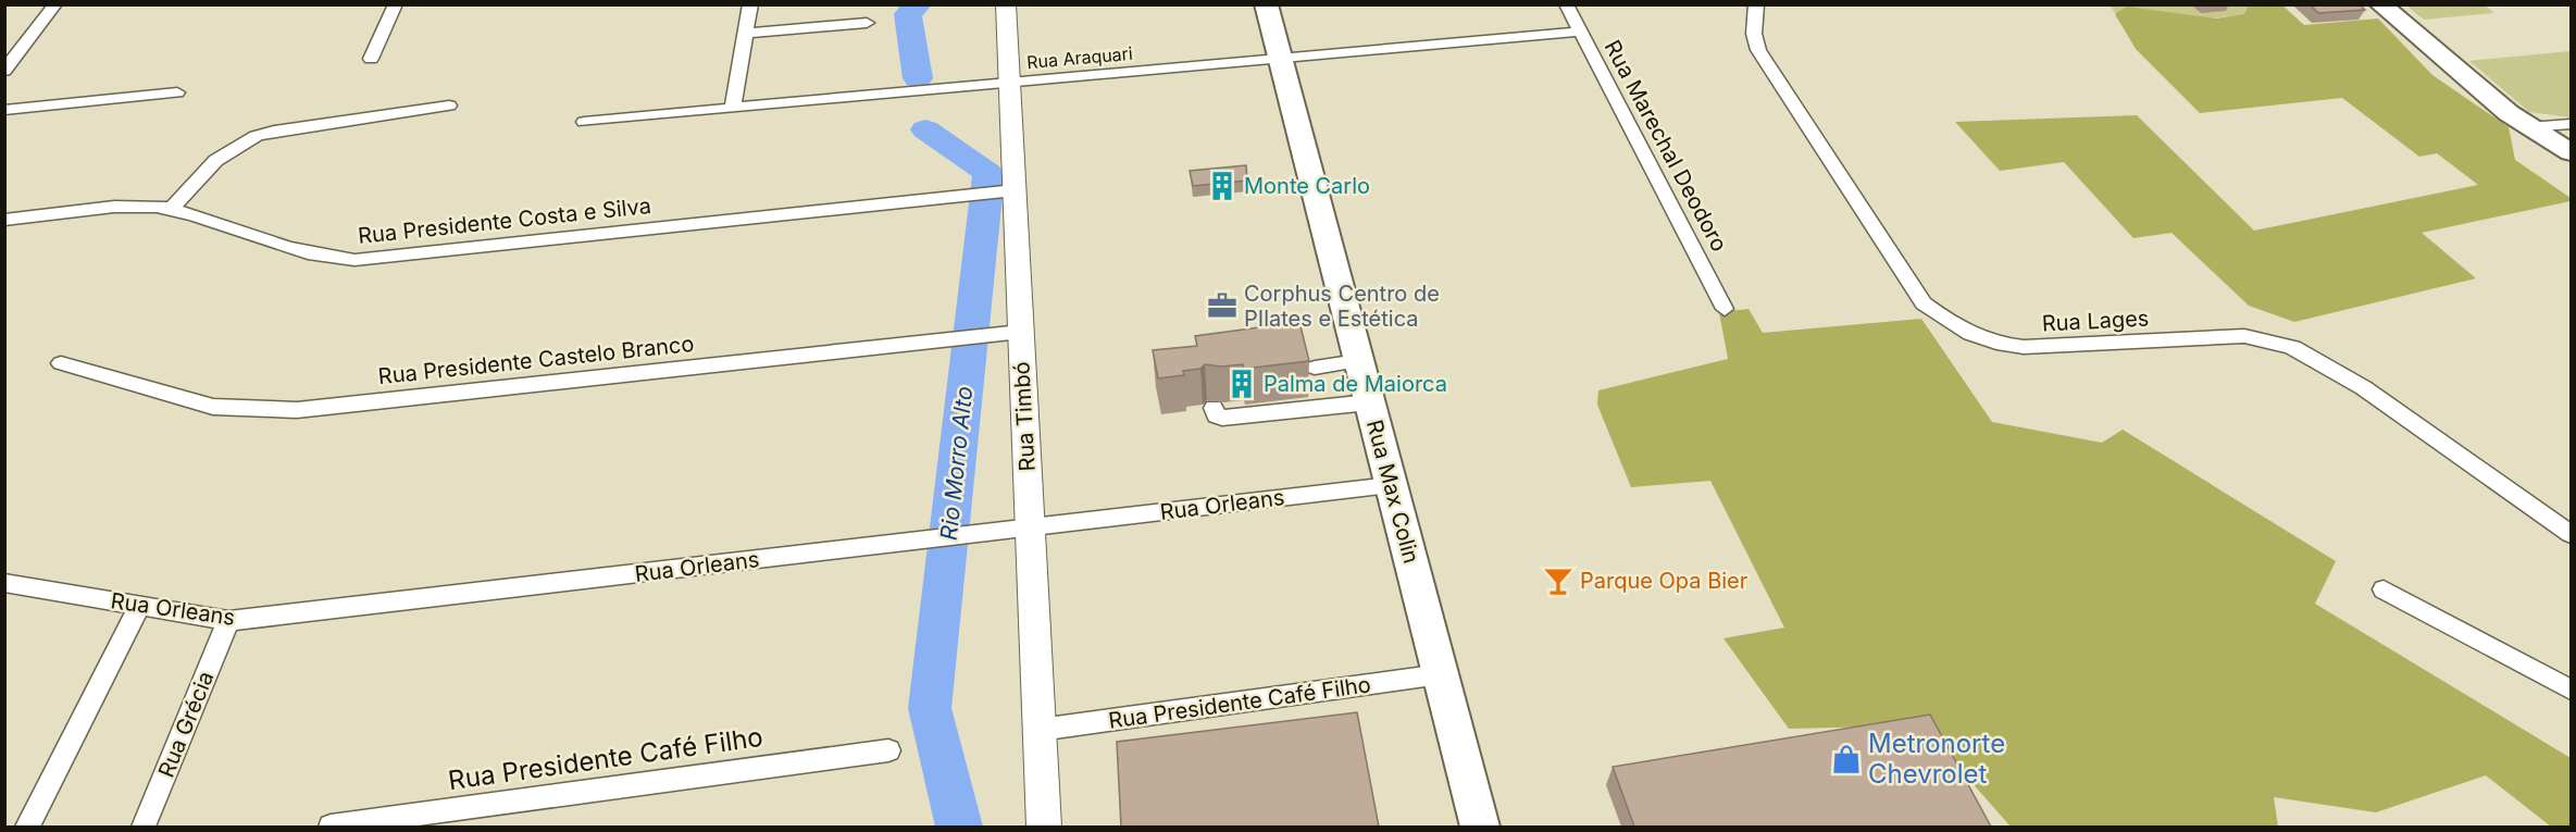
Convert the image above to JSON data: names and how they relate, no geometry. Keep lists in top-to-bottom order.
{
  "streets": {
    "main road": ["Rua Timbó", "Rua Max Colin"],
    "street": [
      "Rua Araquari",
      "Rua Marechal Deodoro",
      "Rua Presidente Costa e Silva",
      "Rua Lages",
      "Rua Presidente Castelo Branco",
      "Rua Orleans",
      "Rua Presidente Café Filho",
      "Rua Grécia"
    ]
  },
  "crossings": [
    ["Rua Araquari", "Rua Marechal Deodoro"],
    ["Rua Araquari", "Rua Timbó"],
    ["Rua Araquari", "Rua Max Colin"],
    ["Rua Presidente Costa e Silva", "Rua Timbó"],
    ["Rua Presidente Castelo Branco", "Rua Timbó"],
    ["Rua Timbó", "Rua Orleans"],
    ["Rua Timbó", "Rua Presidente Café Filho"],
    ["Rua Max Colin", "Rua Orleans"],
    ["Rua Max Colin", "Rua Presidente Café Filho"],
    ["Rua Orleans", "Rua Grécia"]
  ],
  "water": ["Rio Morro Alto"],
  "places": {
    "building": ["Monte Carlo", "Palma de Maiorca"],
    "office": ["Corphus Centro de PIlates e Estética"],
    "bar": ["Parque Opa Bier"],
    "shop": ["Metronorte Chevrolet"]
  }
}
